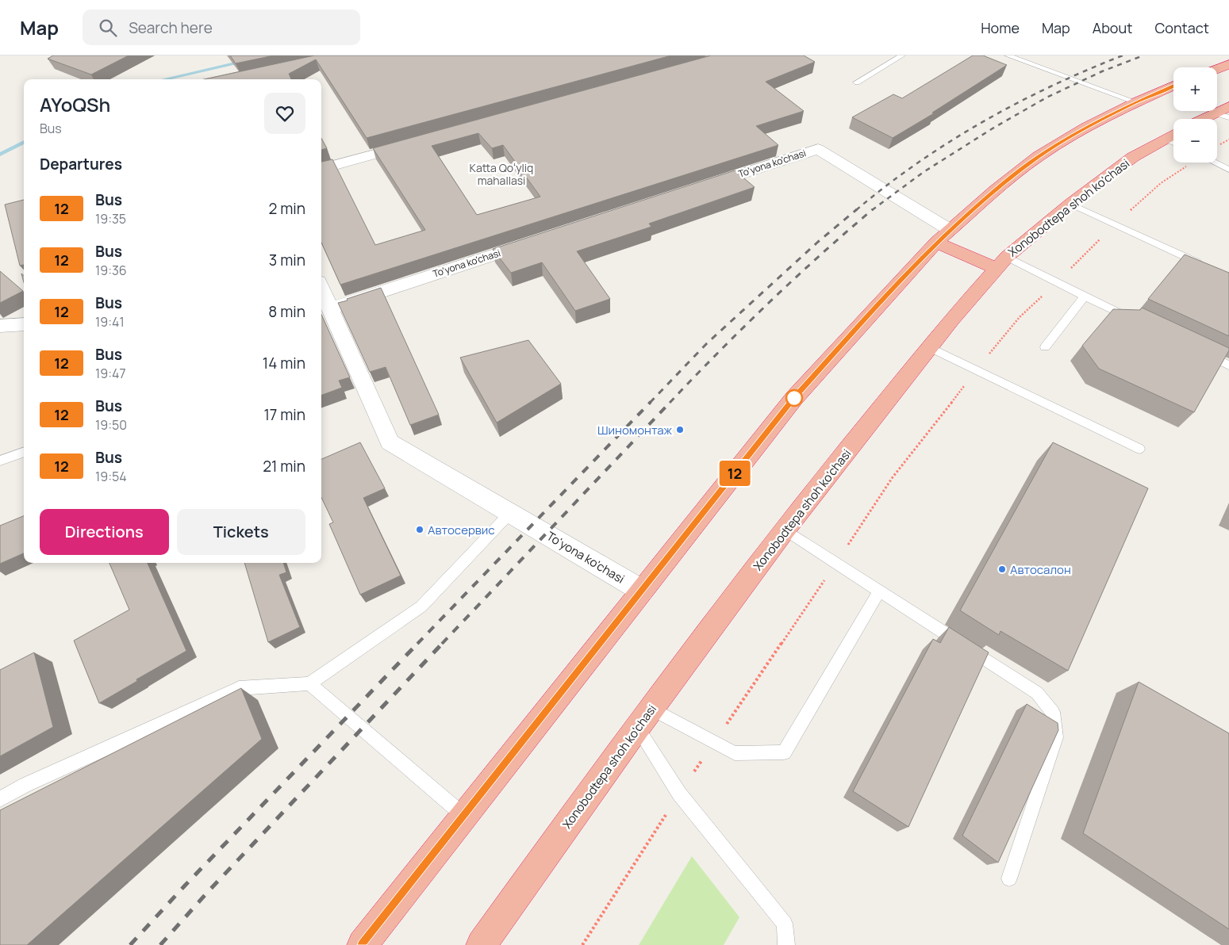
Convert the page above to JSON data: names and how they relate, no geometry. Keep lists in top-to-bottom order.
{
  "streets": {
    "highway": ["Xonobodtepa shoh ko'chasi"],
    "street": ["To'yona ko'chasi"]
  },
  "districts": ["Katta Qoʻyliq mahallasi"],
  "places": ["Шиномонтаж", "Автосервис", "Автосалон"],
  "lines": ["bus line 12"],
  "page": {
    "header": "Map",
    "search": "Search here",
    "nav": [
      "Home",
      "Map",
      "About",
      "Contact"
    ],
    "on_map": "12",
    "map_buttons": ["+", "−"],
    "heading": [
      ["AYoQSh", "Bus"],
      "Departures"
    ],
    "list": [
      {
        "mark": "12",
        "name": "Bus",
        "note": "19:35",
        "value": "2 min"
      },
      {
        "mark": "12",
        "name": "Bus",
        "note": "19:36",
        "value": "3 min"
      },
      {
        "mark": "12",
        "name": "Bus",
        "note": "19:41",
        "value": "8 min"
      },
      {
        "mark": "12",
        "name": "Bus",
        "note": "19:47",
        "value": "14 min"
      },
      {
        "mark": "12",
        "name": "Bus",
        "note": "19:50",
        "value": "17 min"
      },
      {
        "mark": "12",
        "name": "Bus",
        "note": "19:54",
        "value": "21 min"
      }
    ],
    "buttons": ["Directions", "Tickets"]
  }
}
